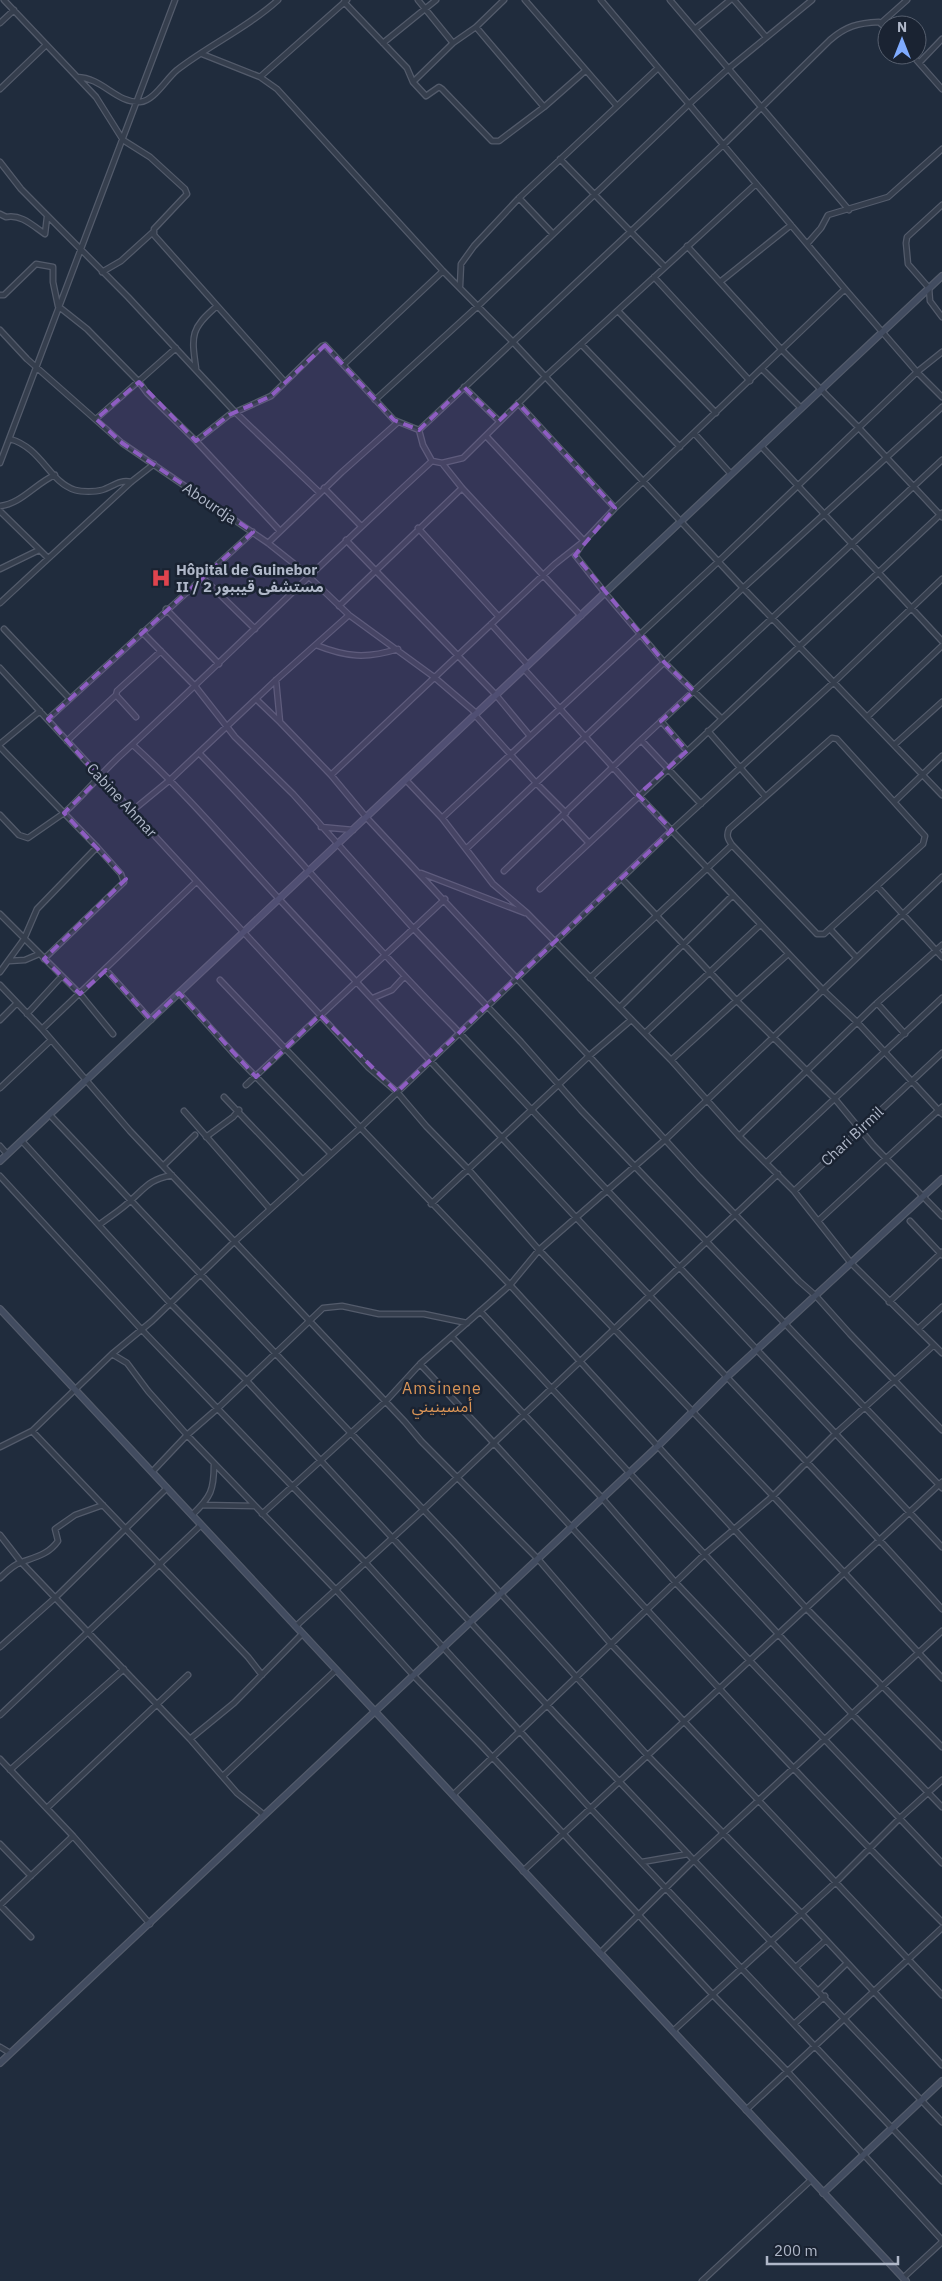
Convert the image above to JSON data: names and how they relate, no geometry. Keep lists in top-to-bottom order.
{
  "streets": {
    "street": ["Abourdja", "Cabine Ahmar", "Chari Birmil"]
  },
  "districts": ["Amsinene أمسينيني"],
  "places": {
    "hospital": ["Hôpital de Guinebor II / مستشفى قيببور 2"]
  },
  "scale_bar": "200 m",
  "north": "top"
}
